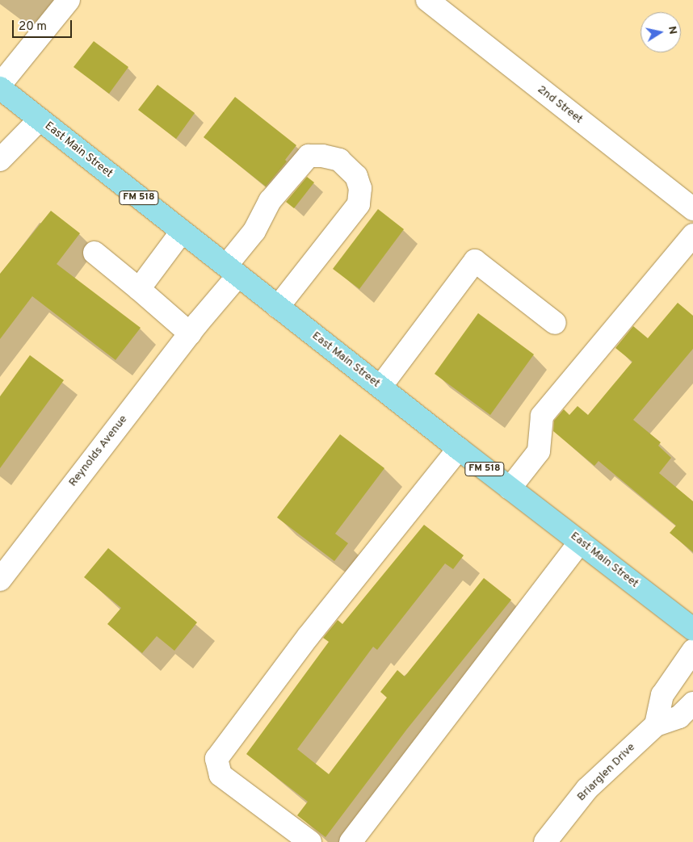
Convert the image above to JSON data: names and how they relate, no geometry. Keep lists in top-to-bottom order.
{
  "streets": {
    "main road": ["East Main Street", "FM 518"],
    "street": ["2nd Street", "Reynolds Avenue", "Briarglen Drive"]
  },
  "crossings": [
    ["East Main Street", "Reynolds Avenue"]
  ],
  "scale_bar": "20 m",
  "north": "right"
}
